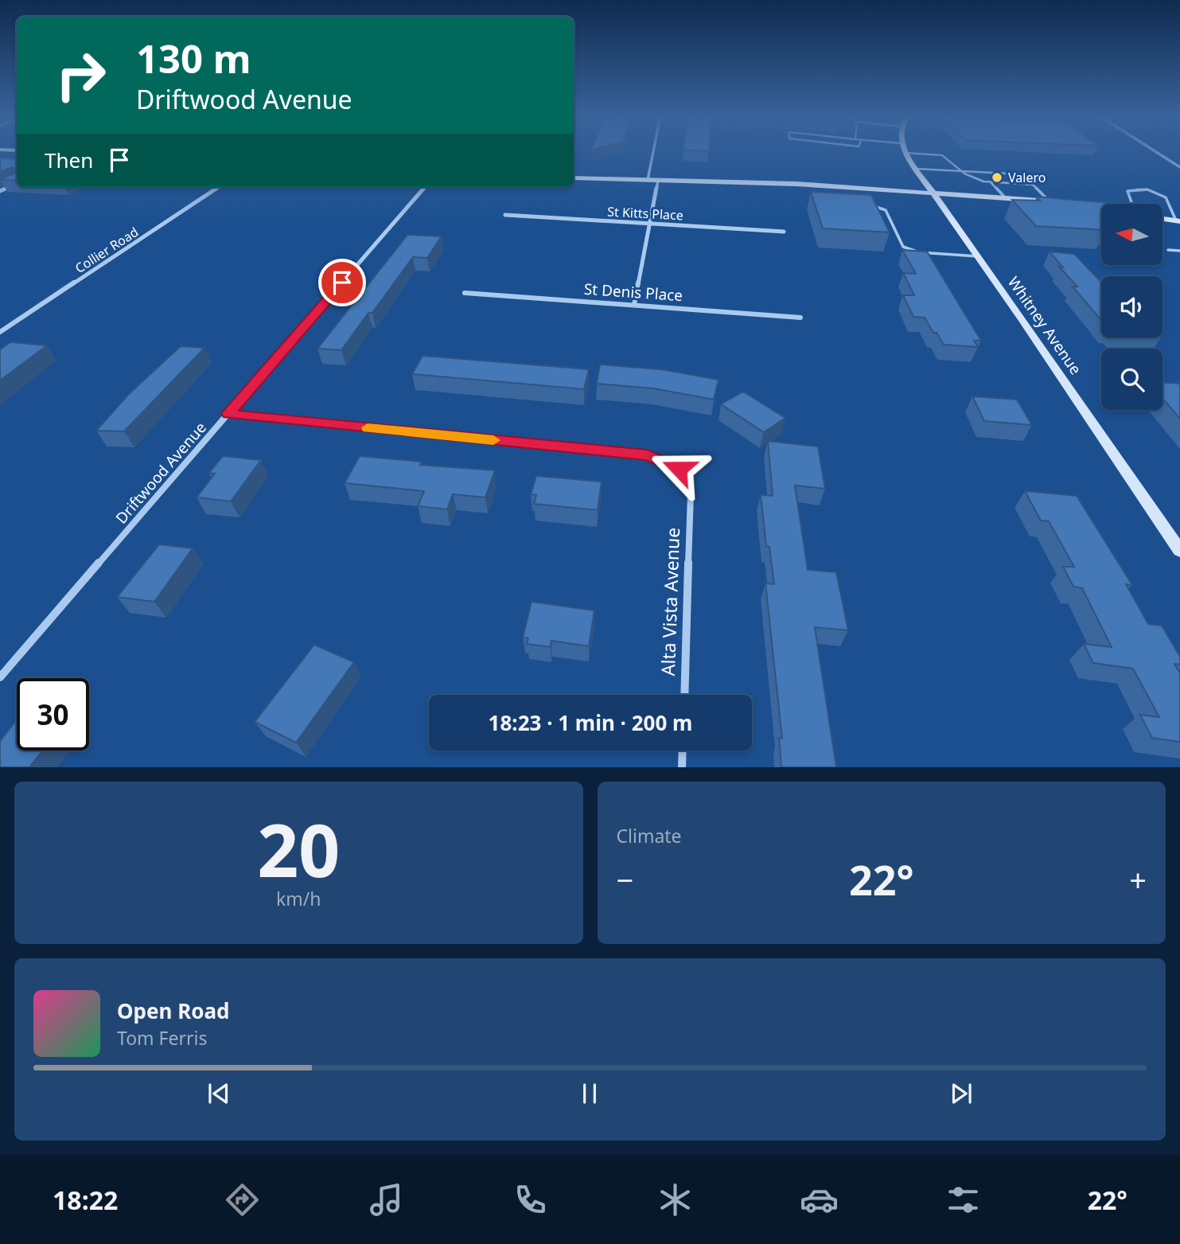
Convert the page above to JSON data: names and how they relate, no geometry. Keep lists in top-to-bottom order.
{
  "streets": {
    "main road": ["Whitney Avenue"],
    "street": [
      "St Kitts Place",
      "Collier Road",
      "St Denis Place",
      "Driftwood Avenue",
      "Alta Vista Avenue"
    ]
  },
  "crossings": [
    ["Driftwood Avenue", "Alta Vista Avenue"]
  ],
  "places": ["Valero"],
  "north": "left",
  "page": {
    "turn": ["130 m", "Driftwood Avenue"],
    "then": "Then",
    "limit": "30",
    "trip": "18:23 · 1 min · 200 m",
    "tile": [
      ["20", "km/h"],
      "Climate"
    ],
    "heat": ["−", "22°", "+"],
    "song": ["Open Road", "Tom Ferris"],
    "tabs": ["18:22", "22°"]
  }
}
